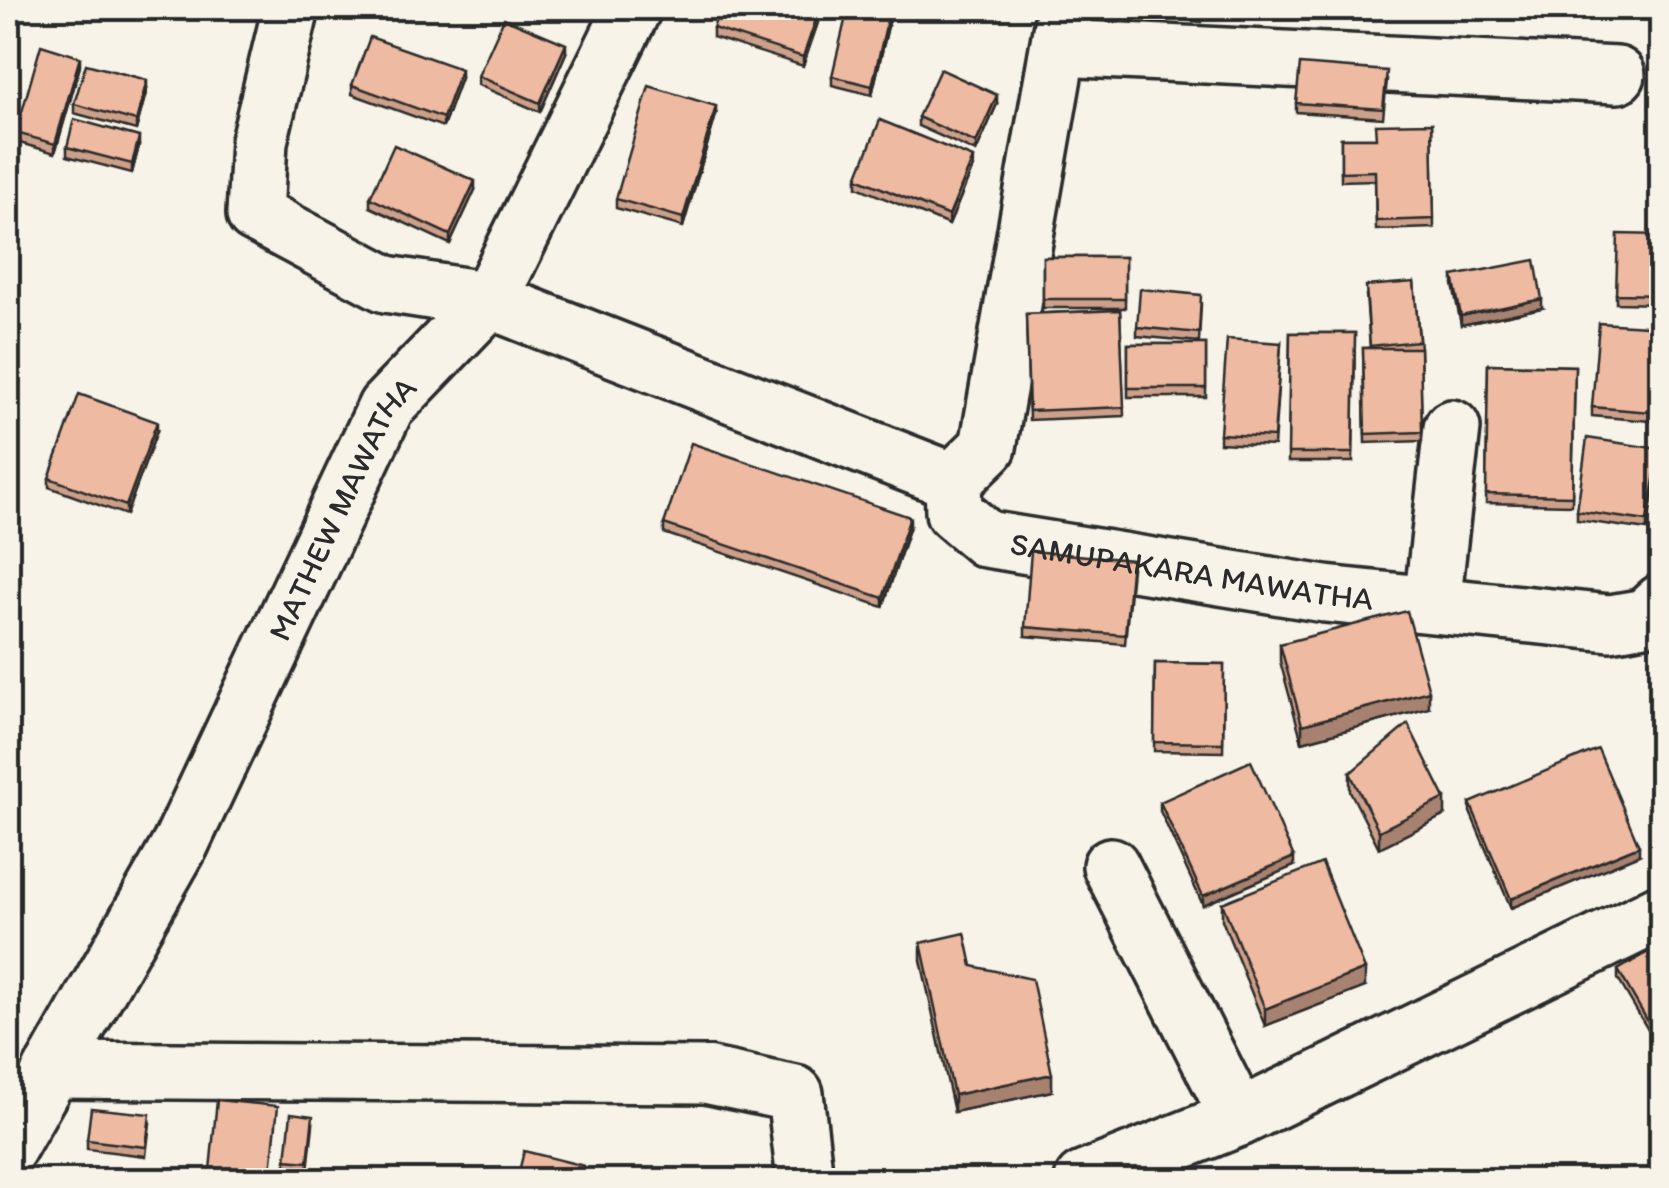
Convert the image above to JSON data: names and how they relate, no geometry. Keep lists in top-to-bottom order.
{
  "streets": {
    "street": ["MATHEW MAWATHA", "SAMUPAKARA MAWATHA"]
  }
}
